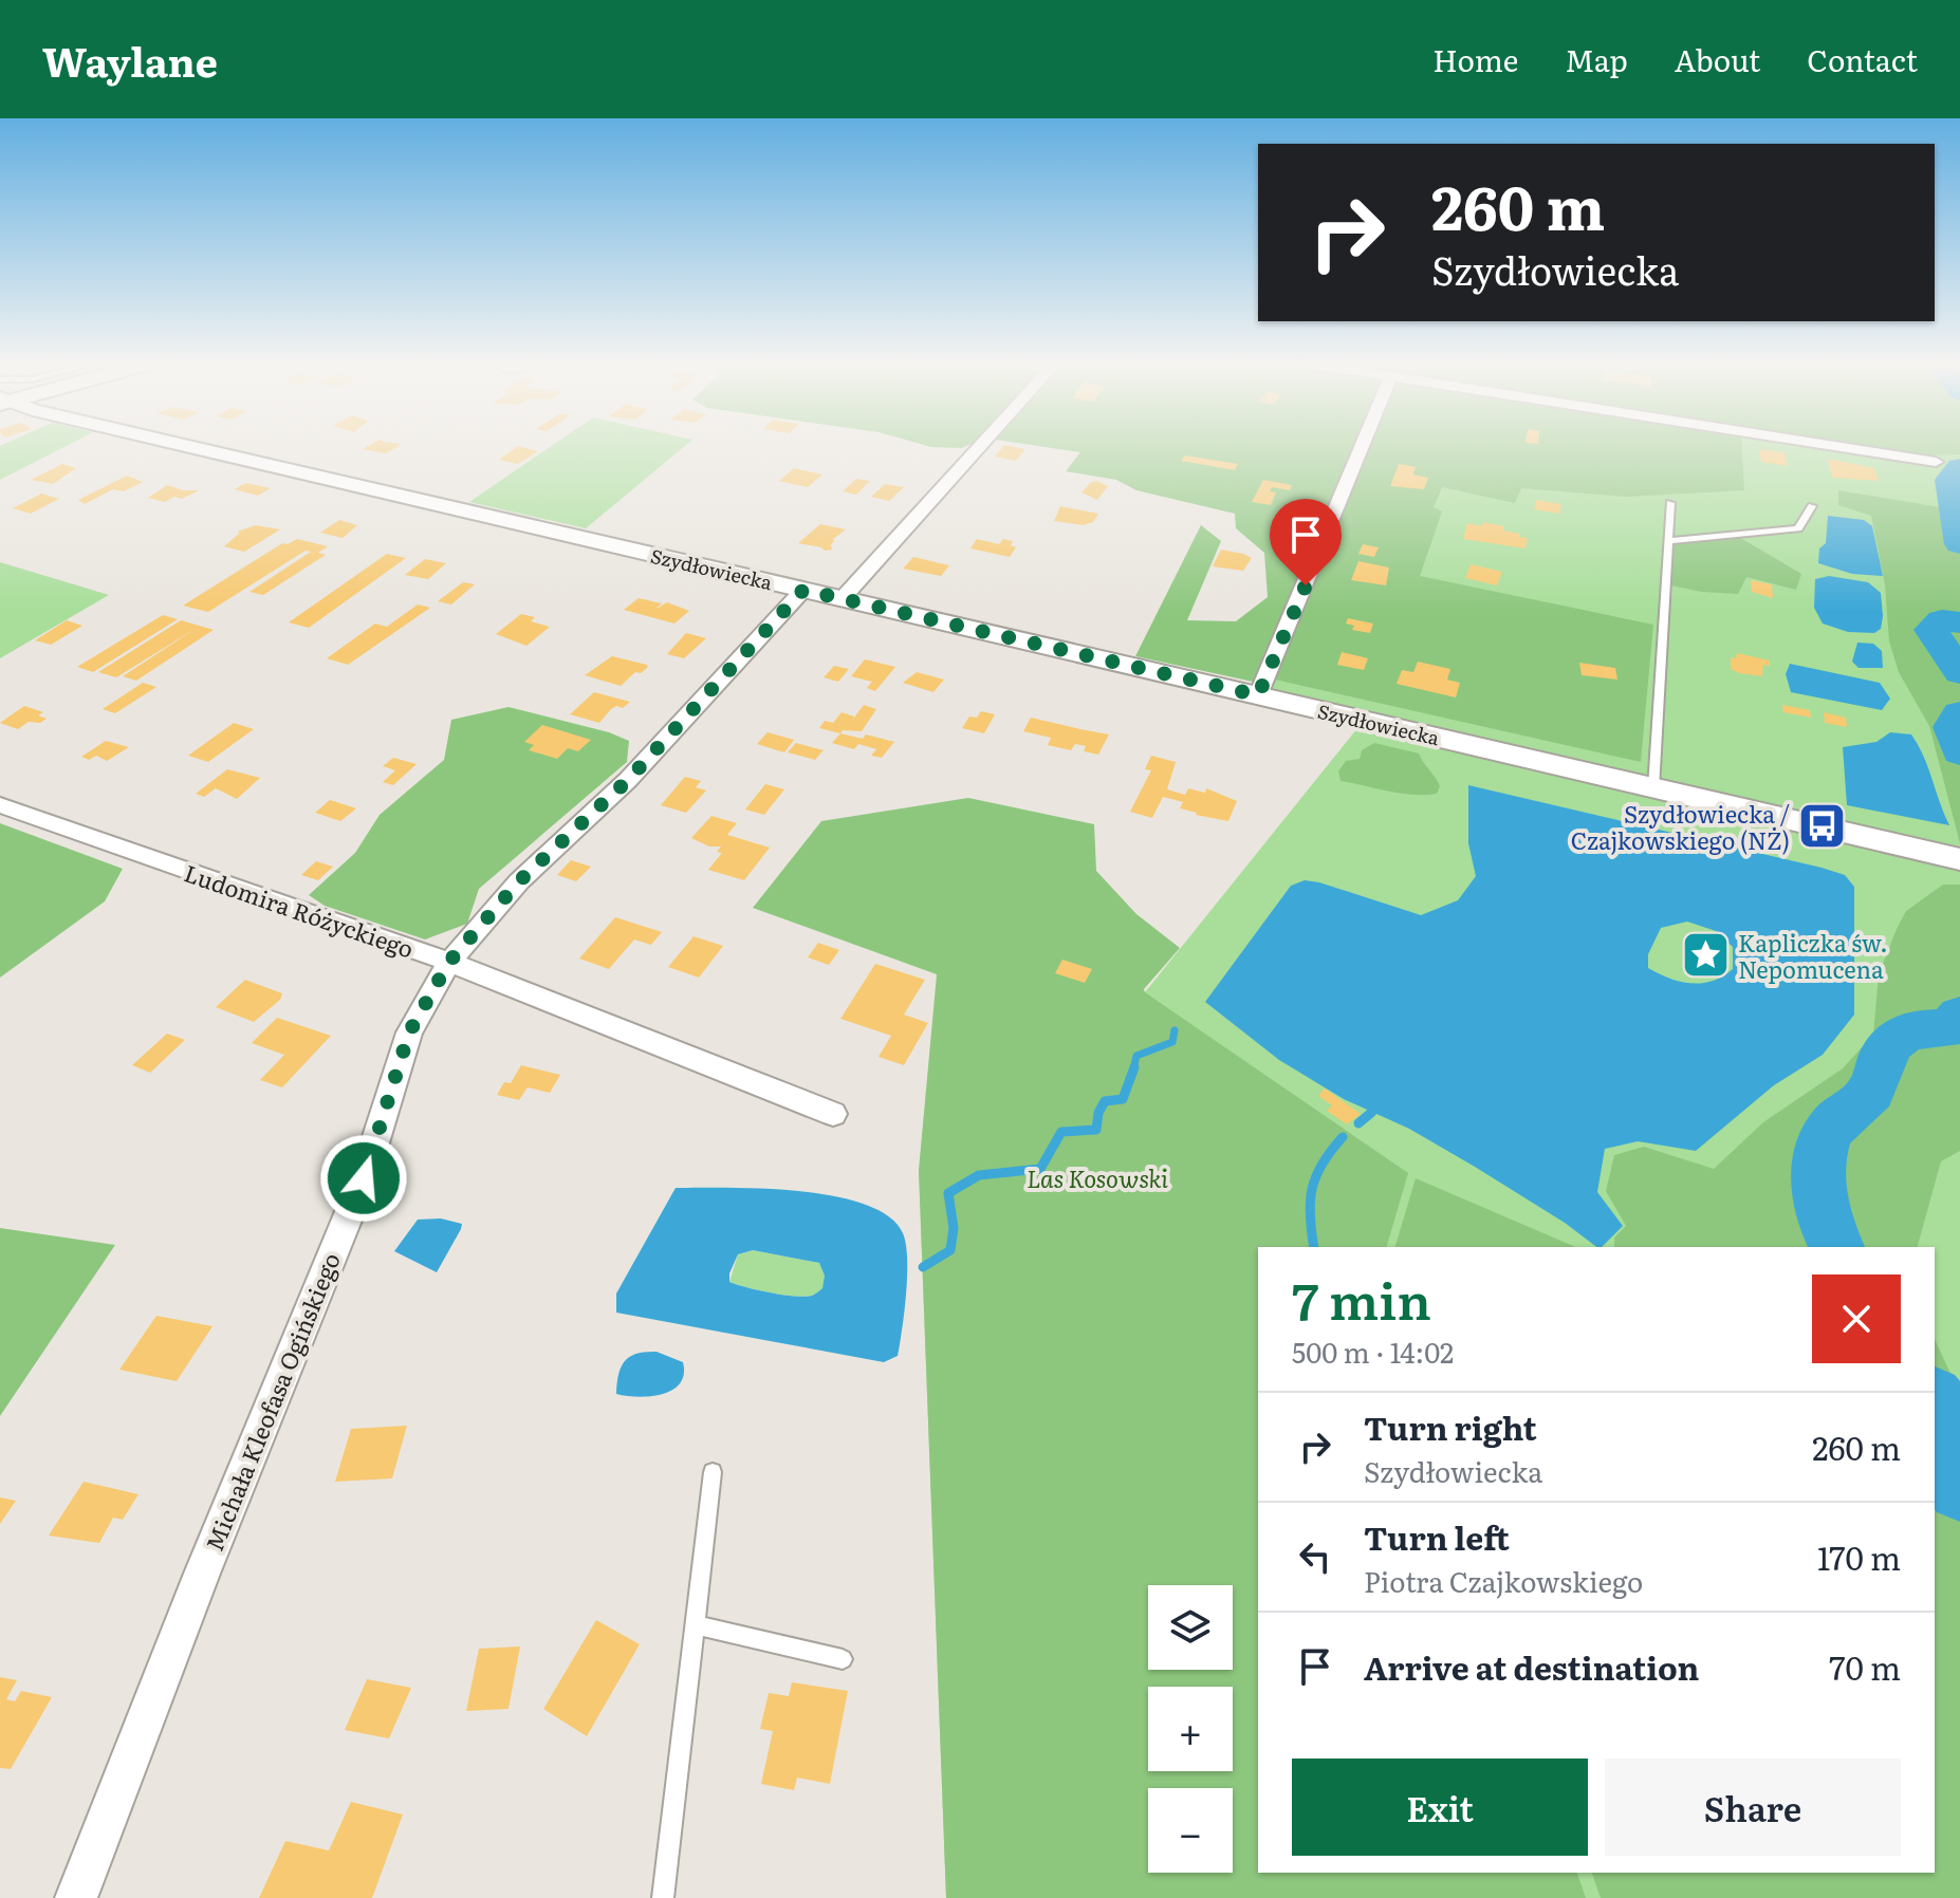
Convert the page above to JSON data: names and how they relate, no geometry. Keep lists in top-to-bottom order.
{
  "streets": {
    "street": ["Szydłowiecka", "Ludomira Różyckiego", "Michała Kleofasa Ogińskiego"]
  },
  "crossings": [
    ["Szydłowiecka", "Michała Kleofasa Ogińskiego"],
    ["Ludomira Różyckiego", "Michała Kleofasa Ogińskiego"]
  ],
  "parks": ["Las Kosowski"],
  "places": {
    "bus stop": ["Szydłowiecka / Czajkowskiego (NŻ)"],
    "place": ["Kapliczka św. Nepomucena"]
  },
  "page": {
    "header": "Waylane",
    "nav": [
      "Home",
      "Map",
      "About",
      "Contact"
    ],
    "turn": ["260 m", "Szydłowiecka"],
    "heading": ["7 min", "500 m · 14:02"],
    "list": [
      {
        "name": "Turn right",
        "note": "Szydłowiecka",
        "value": "260 m"
      },
      {
        "name": "Turn left",
        "note": "Piotra Czajkowskiego",
        "value": "170 m"
      },
      {
        "name": "Arrive at destination",
        "value": "70 m"
      }
    ],
    "map_buttons": ["+", "−"],
    "buttons": ["Exit", "Share"]
  }
}
